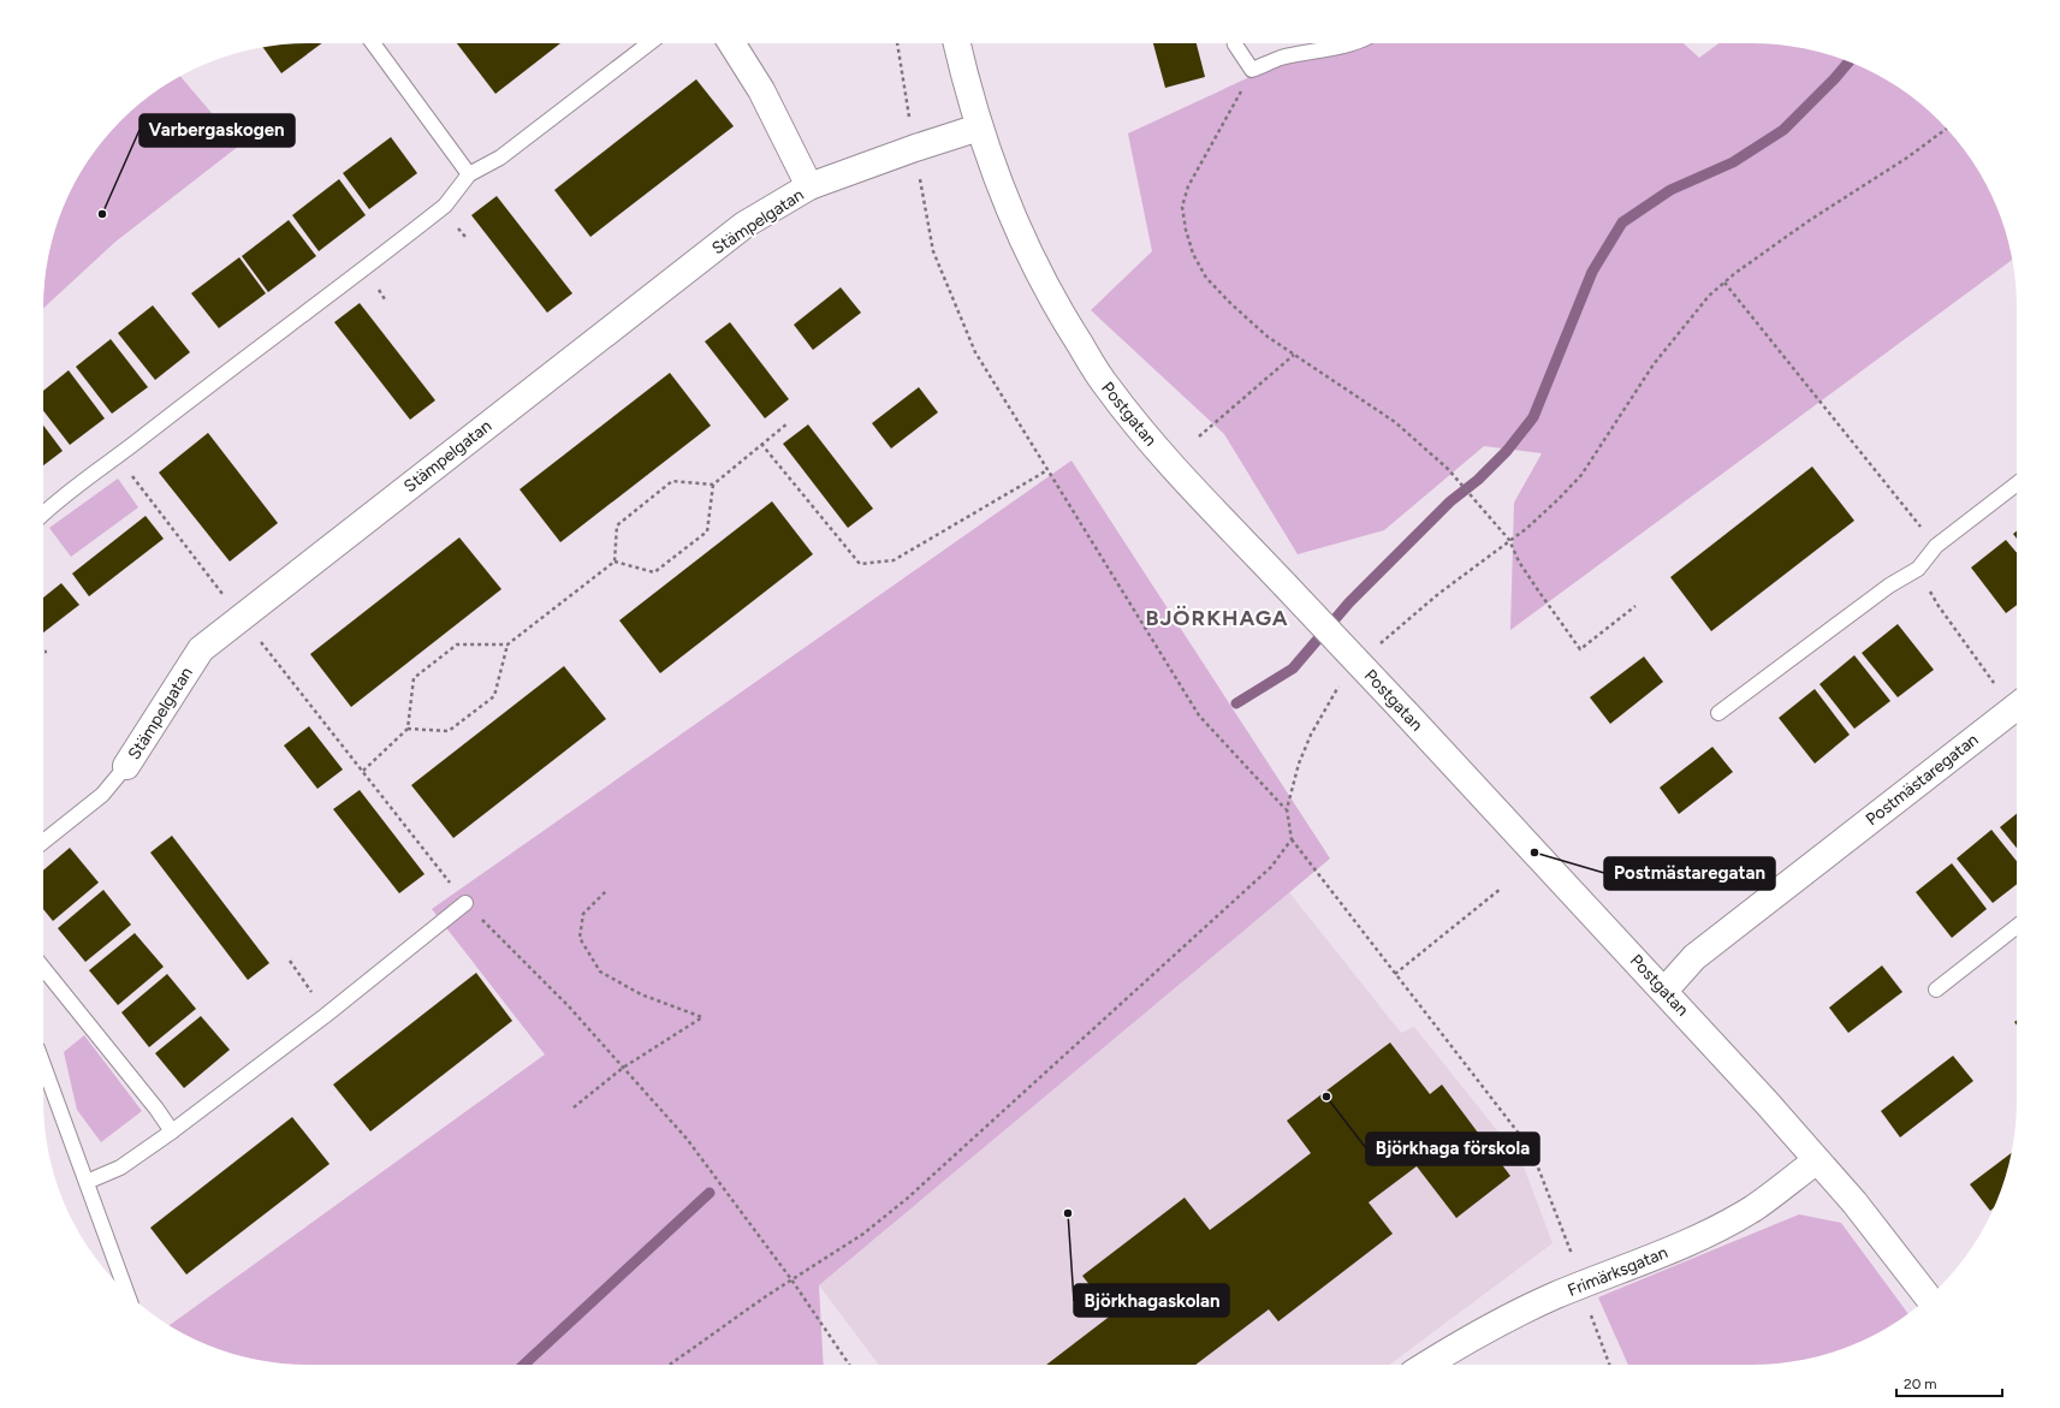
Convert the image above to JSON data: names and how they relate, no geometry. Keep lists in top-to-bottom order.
{
  "streets": {
    "street": [
      "Stämpelgatan",
      "Postgatan",
      "Postmästaregatan",
      "Frimärksgatan"
    ]
  },
  "crossings": [
    ["Stämpelgatan", "Postgatan"],
    ["Postgatan", "Postmästaregatan"],
    ["Postgatan", "Frimärksgatan"]
  ],
  "districts": ["BJÖRKHAGA"],
  "places": [
    "Varbergaskogen",
    "Postmästaregatan",
    "Björkhaga förskola",
    "Björkhagaskolan"
  ],
  "scale_bar": "20 m"
}
